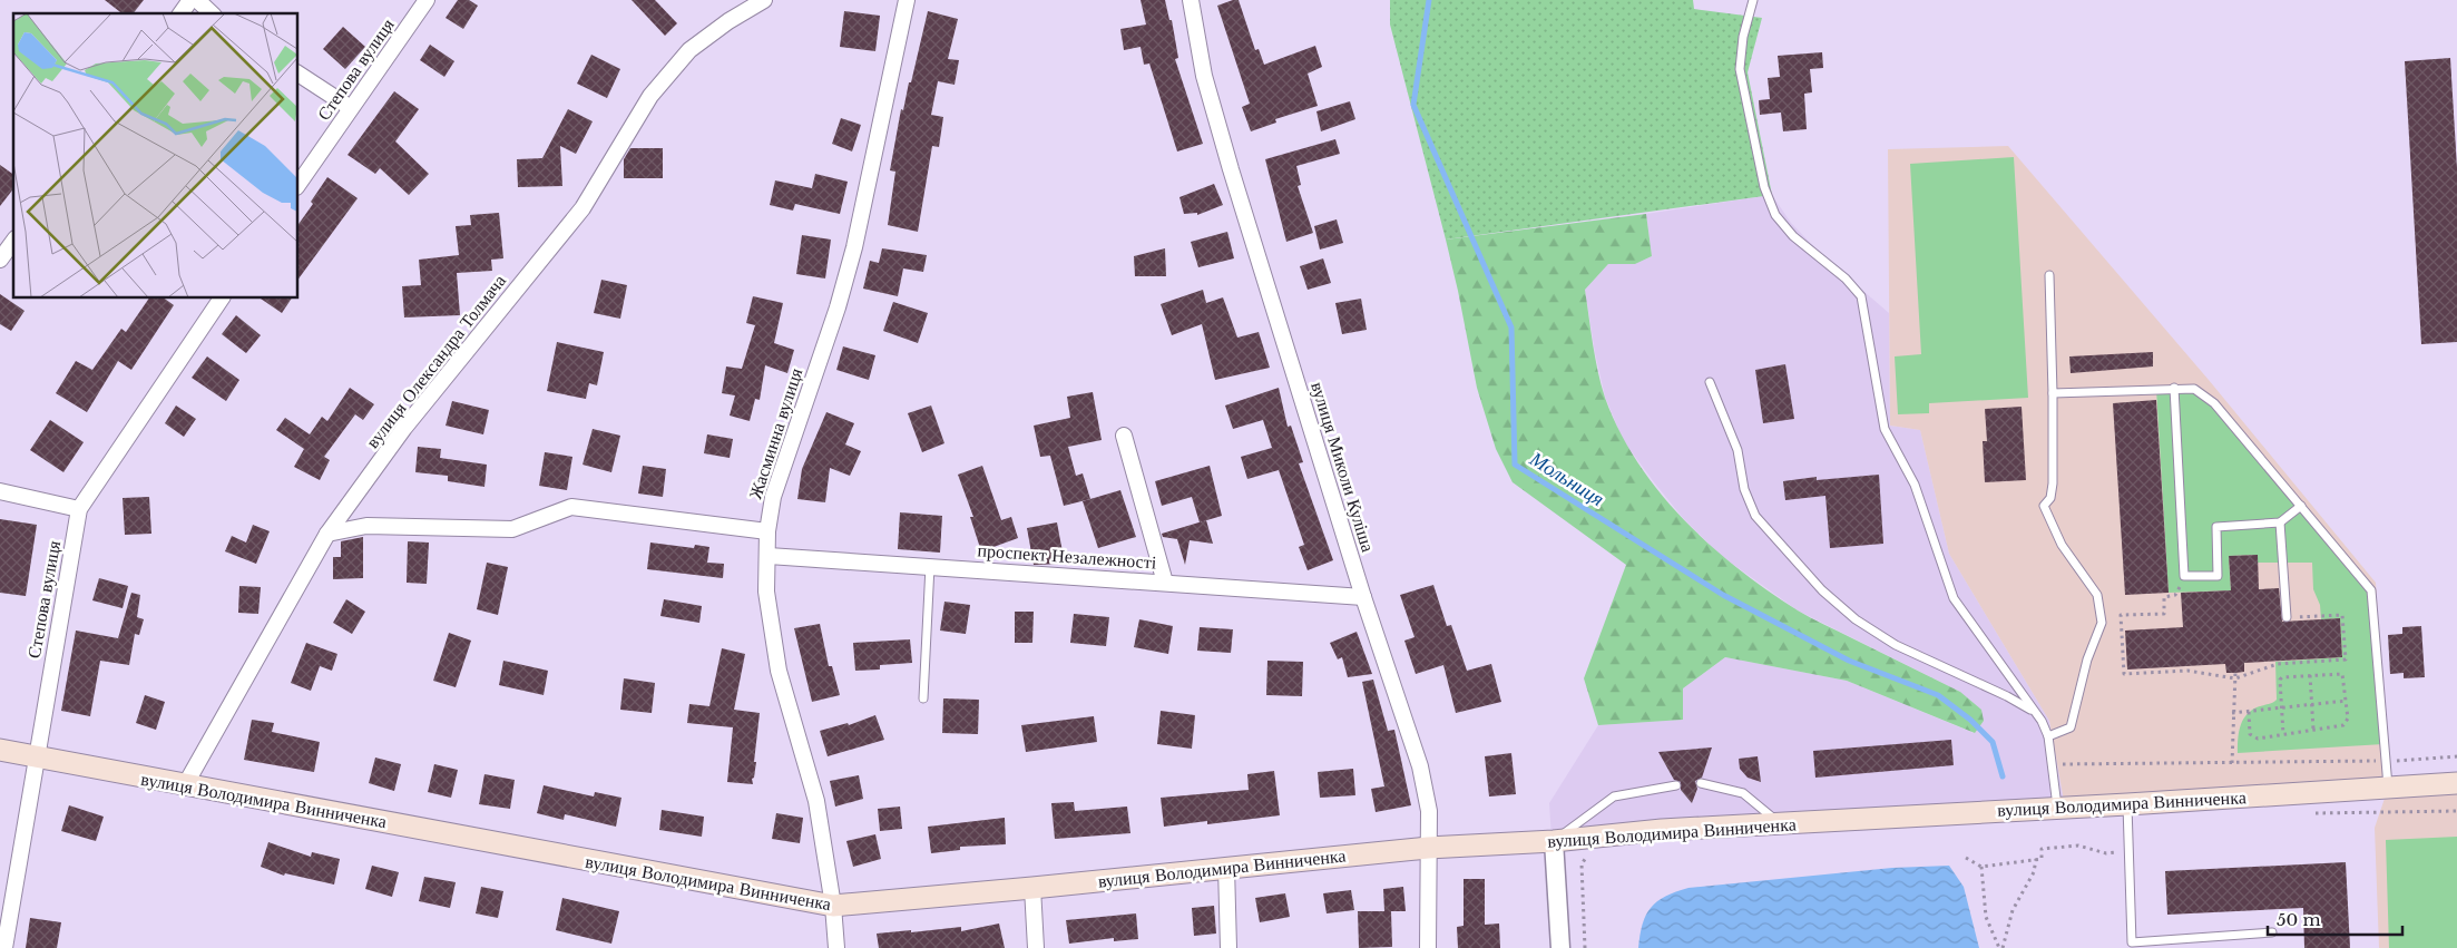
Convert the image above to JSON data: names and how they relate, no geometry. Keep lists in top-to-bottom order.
{
  "streets": {
    "main road": ["вулиця Володимира Винниченка"],
    "street": [
      "Степова вулиця",
      "вулиця Олександра Толмача",
      "Жасминна вулиця",
      "вулиця Миколи Куліша",
      "проспект Незалежності"
    ]
  },
  "crossings": [
    ["Степова вулиця", "вулиця Володимира Винниченка"],
    ["вулиця Олександра Толмача", "вулиця Володимира Винниченка"],
    ["Жасминна вулиця", "проспект Незалежності"],
    ["Жасминна вулиця", "вулиця Володимира Винниченка"],
    ["вулиця Миколи Куліша", "проспект Незалежності"],
    ["вулиця Миколи Куліша", "вулиця Володимира Винниченка"]
  ],
  "water": ["Мольниця"],
  "scale_bar": "50 m"
}
